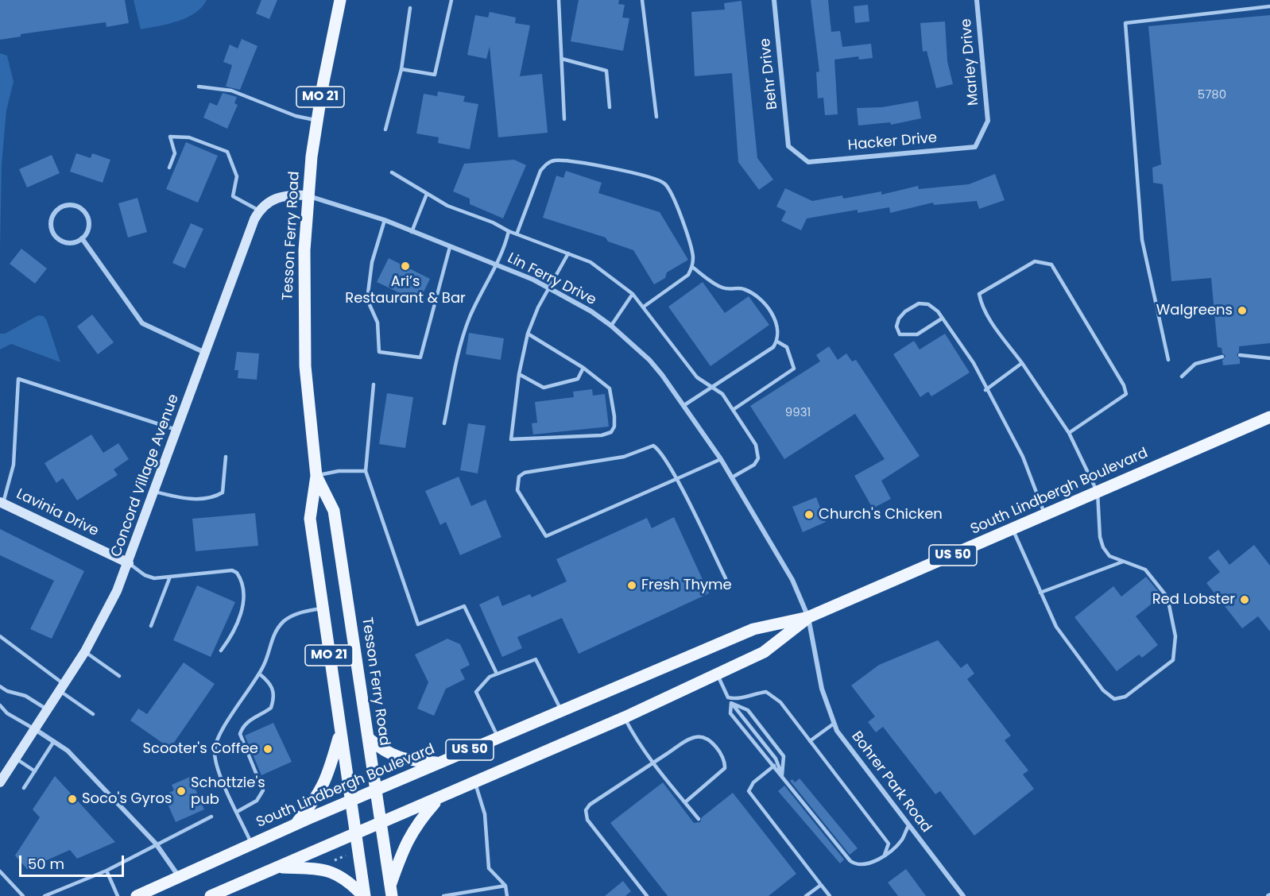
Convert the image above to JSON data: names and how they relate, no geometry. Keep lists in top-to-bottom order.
{
  "streets": {
    "main road": [
      "MO 21",
      "Tesson Ferry Road",
      "South Lindbergh Boulevard",
      "US 50"
    ],
    "street": [
      "Marley Drive",
      "Behr Drive",
      "Hacker Drive",
      "Lin Ferry Drive",
      "Concord Village Avenue",
      "Lavinia Drive",
      "Bohrer Park Road"
    ]
  },
  "crossings": [
    ["Marley Drive", "Hacker Drive"],
    ["Behr Drive", "Hacker Drive"],
    ["Tesson Ferry Road", "Lin Ferry Drive"],
    ["Tesson Ferry Road", "South Lindbergh Boulevard"],
    ["Lin Ferry Drive", "South Lindbergh Boulevard"],
    ["Lin Ferry Drive", "Bohrer Park Road"],
    ["Concord Village Avenue", "Lavinia Drive"],
    ["South Lindbergh Boulevard", "Bohrer Park Road"]
  ],
  "places": [
    "Ari’s Restaurant & Bar",
    "Walgreens",
    "Church's Chicken",
    "Fresh Thyme",
    "Red Lobster",
    "Scooter's Coffee",
    "Schottzie's pub",
    "Soco's Gyros"
  ],
  "house_numbers": ["5780", "9931"],
  "scale_bar": "50 m"
}
